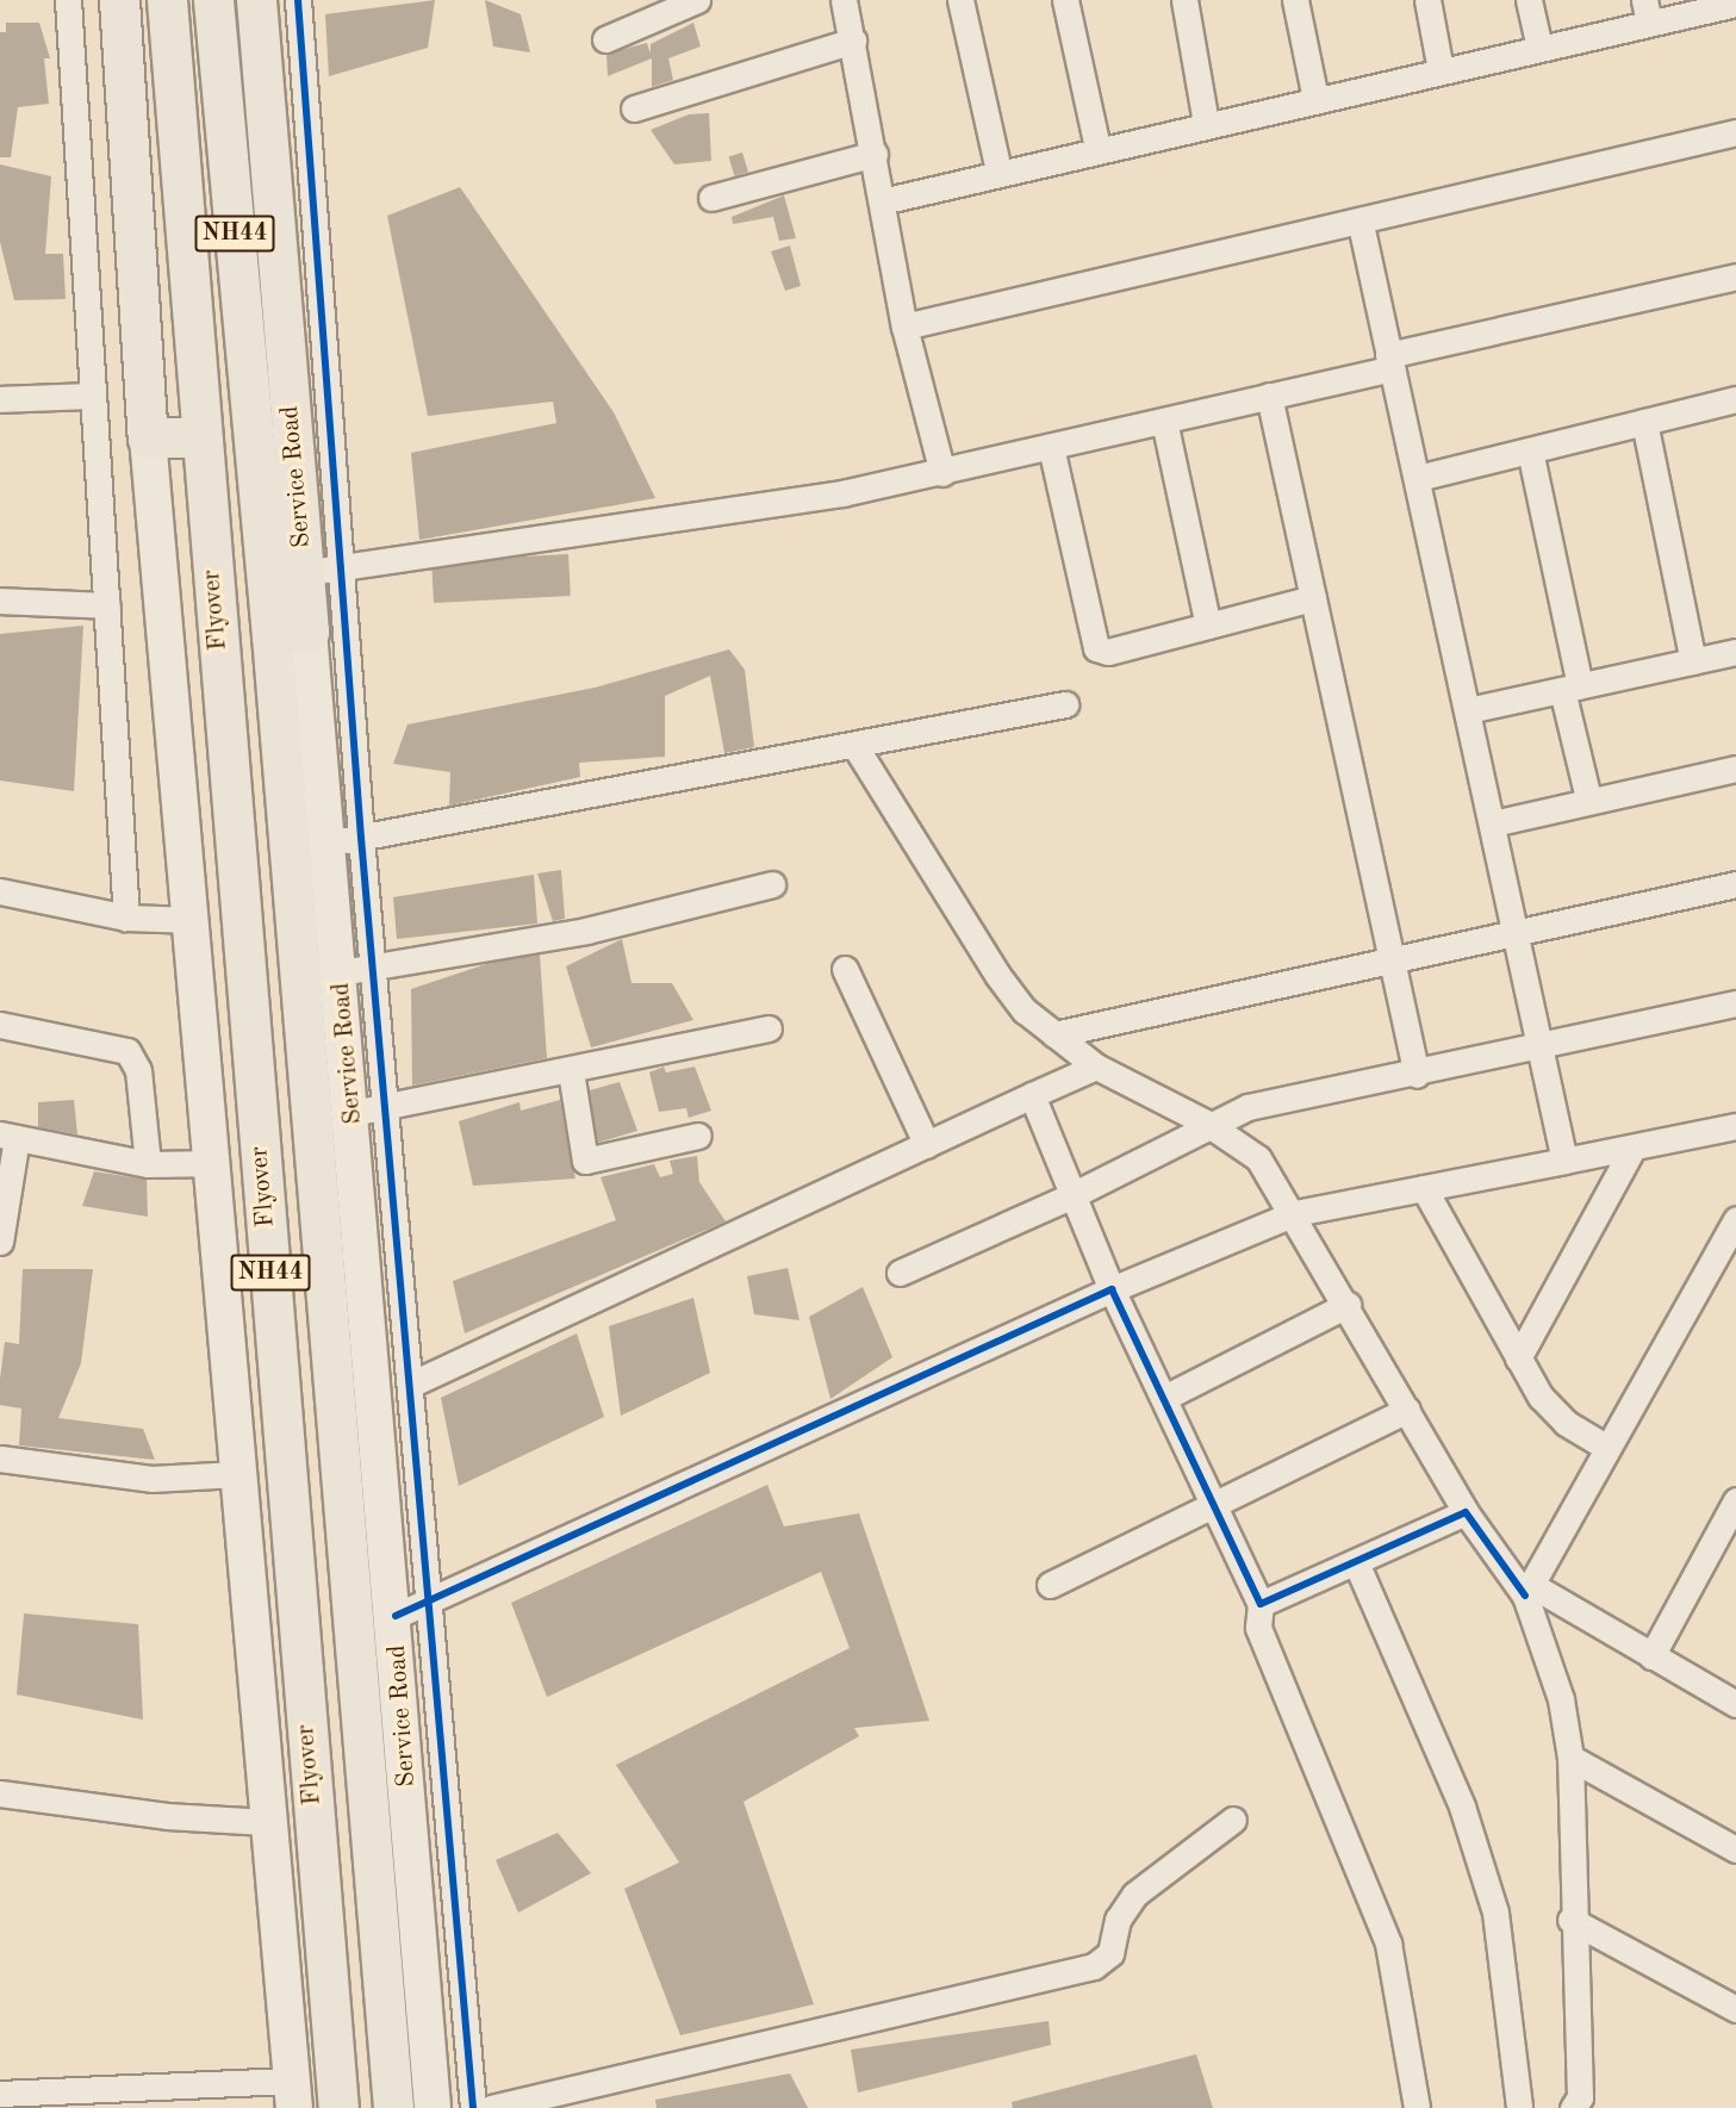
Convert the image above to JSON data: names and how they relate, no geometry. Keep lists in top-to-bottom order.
{
  "streets": {
    "main road": ["NH44", "Service Road", "Flyover"]
  },
  "crossings": [
    ["NH44", "Service Road"],
    ["NH44", "Flyover"]
  ]
}
